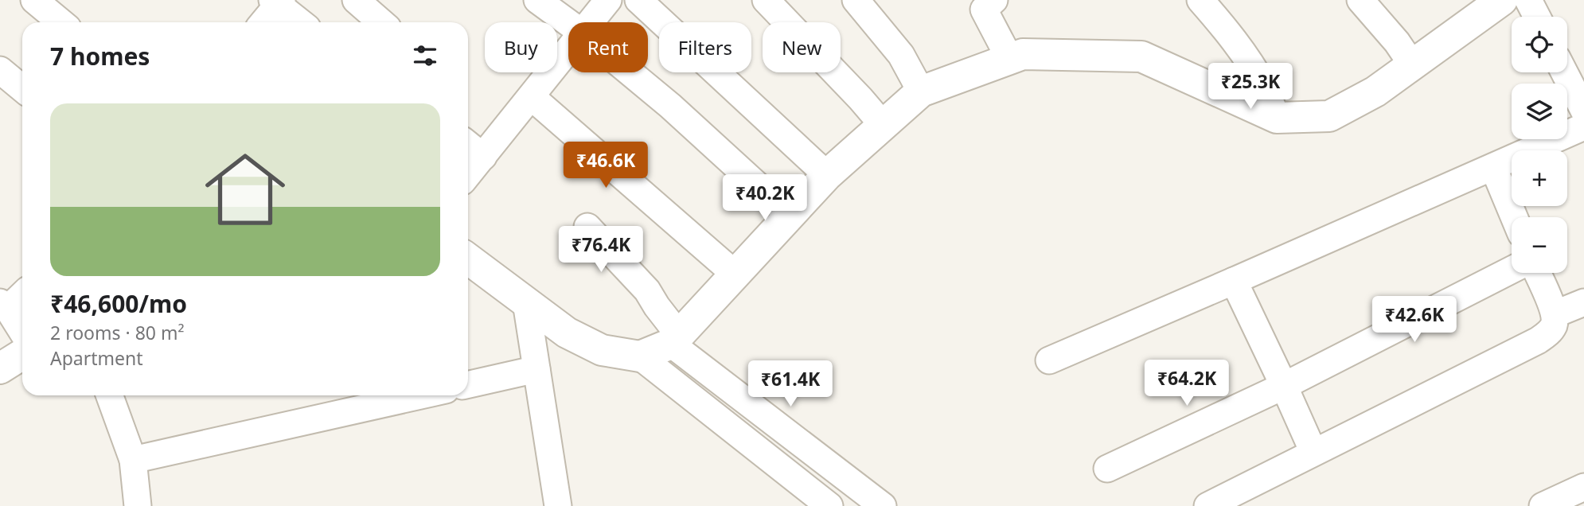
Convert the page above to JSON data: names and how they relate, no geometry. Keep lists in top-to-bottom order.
{
  "page": {
    "map_buttons": ["+", "−"],
    "chip": [
      "Buy",
      "Rent",
      "Filters",
      "New"
    ],
    "heading": "7 homes",
    "price": [
      "₹25.3K",
      "₹46.6K",
      "₹40.2K",
      "₹76.4K",
      "₹42.6K",
      "₹64.2K",
      "₹61.4K"
    ],
    "list": [
      {
        "name": "₹46,600/mo",
        "note": "2 rooms · 80 m² · Apartment"
      }
    ]
  }
}
